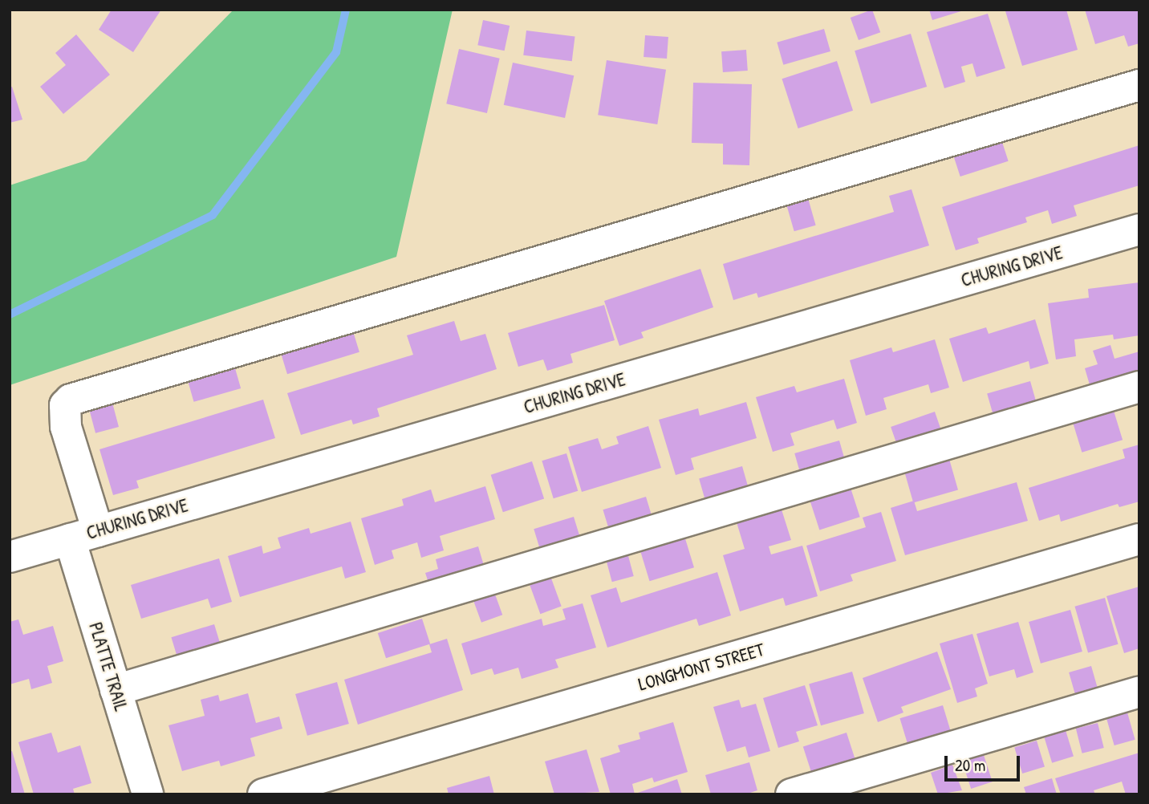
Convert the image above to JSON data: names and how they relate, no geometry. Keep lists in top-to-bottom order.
{
  "streets": {
    "street": ["CHURING DRIVE", "PLATTE TRAIL", "LONGMONT STREET"]
  },
  "crossings": [
    ["CHURING DRIVE", "PLATTE TRAIL"]
  ],
  "scale_bar": "20 m"
}
